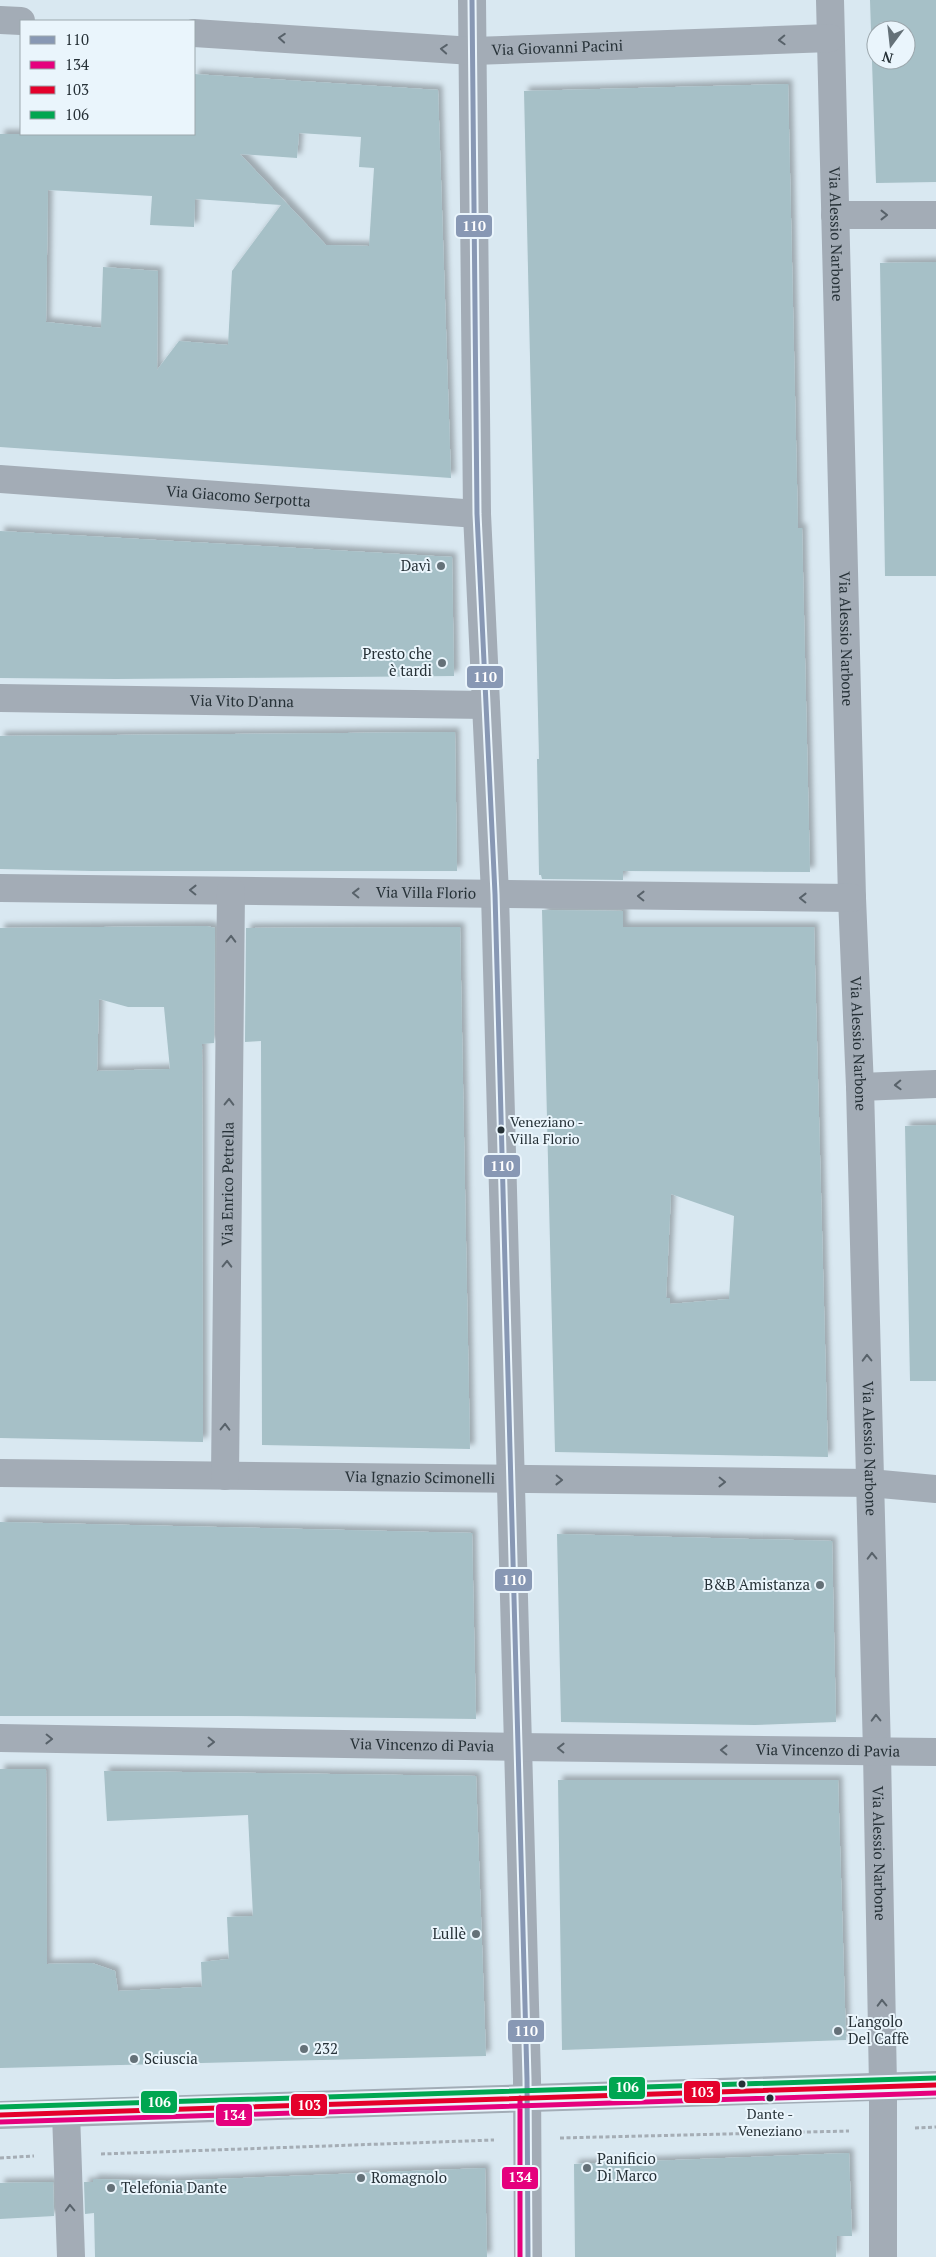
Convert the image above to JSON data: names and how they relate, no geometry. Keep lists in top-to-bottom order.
{
  "streets": {
    "street": [
      "Via Giovanni Pacini",
      "Via Alessio Narbone",
      "Via Giacomo Serpotta",
      "Via Vito D'anna",
      "Via Villa Florio",
      "Via Enrico Petrella",
      "Via Ignazio Scimonelli",
      "Via Vincenzo di Pavia"
    ]
  },
  "crossings": [
    ["Via Giovanni Pacini", "Via Alessio Narbone"],
    ["Via Alessio Narbone", "Via Villa Florio"],
    ["Via Alessio Narbone", "Via Ignazio Scimonelli"],
    ["Via Alessio Narbone", "Via Vincenzo di Pavia"],
    ["Via Villa Florio", "Via Enrico Petrella"],
    ["Via Enrico Petrella", "Via Ignazio Scimonelli"]
  ],
  "one_way": [
    "Via Giovanni Pacini",
    "Via Alessio Narbone",
    "Via Villa Florio",
    "Via Enrico Petrella",
    "Via Ignazio Scimonelli"
  ],
  "places": [
    "Davì",
    "Presto che è tardi",
    "Veneziano - Villa Florio",
    "B&B Amistanza",
    "Lullè",
    "L'angolo Del Caffè",
    "232",
    "Sciuscia",
    "Dante - Veneziano",
    "Panificio Di Marco",
    "Romagnolo",
    "Telefonia Dante"
  ],
  "lines": [
    "transit line 110",
    "transit line 106",
    "transit line 103",
    "transit line 134"
  ],
  "legend": [
    "110",
    "134",
    "103",
    "106"
  ],
  "north": "bottom"
}
